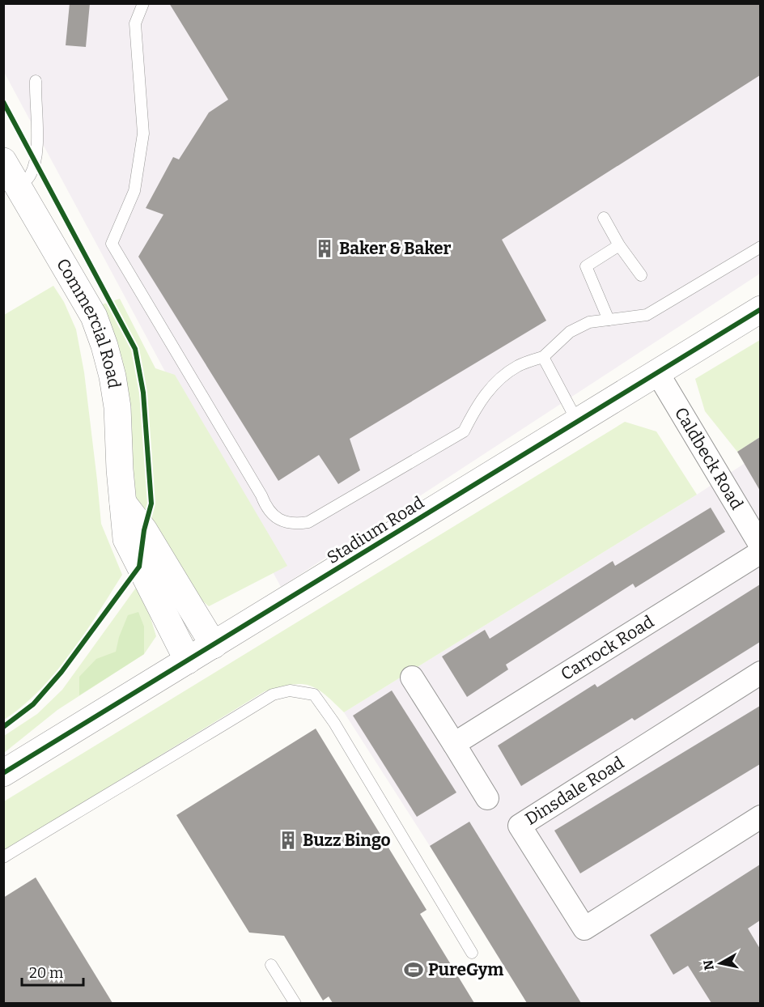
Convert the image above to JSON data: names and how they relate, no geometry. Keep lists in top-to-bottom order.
{
  "streets": {
    "street": [
      "Commercial Road",
      "Caldbeck Road",
      "Stadium Road",
      "Carrock Road",
      "Dinsdale Road"
    ]
  },
  "crossings": [
    ["Commercial Road", "Stadium Road"],
    ["Caldbeck Road", "Stadium Road"]
  ],
  "places": {
    "building": ["Baker & Baker", "Buzz Bingo"],
    "sports": ["PureGym"]
  },
  "scale_bar": "20 m",
  "north": "left"
}
